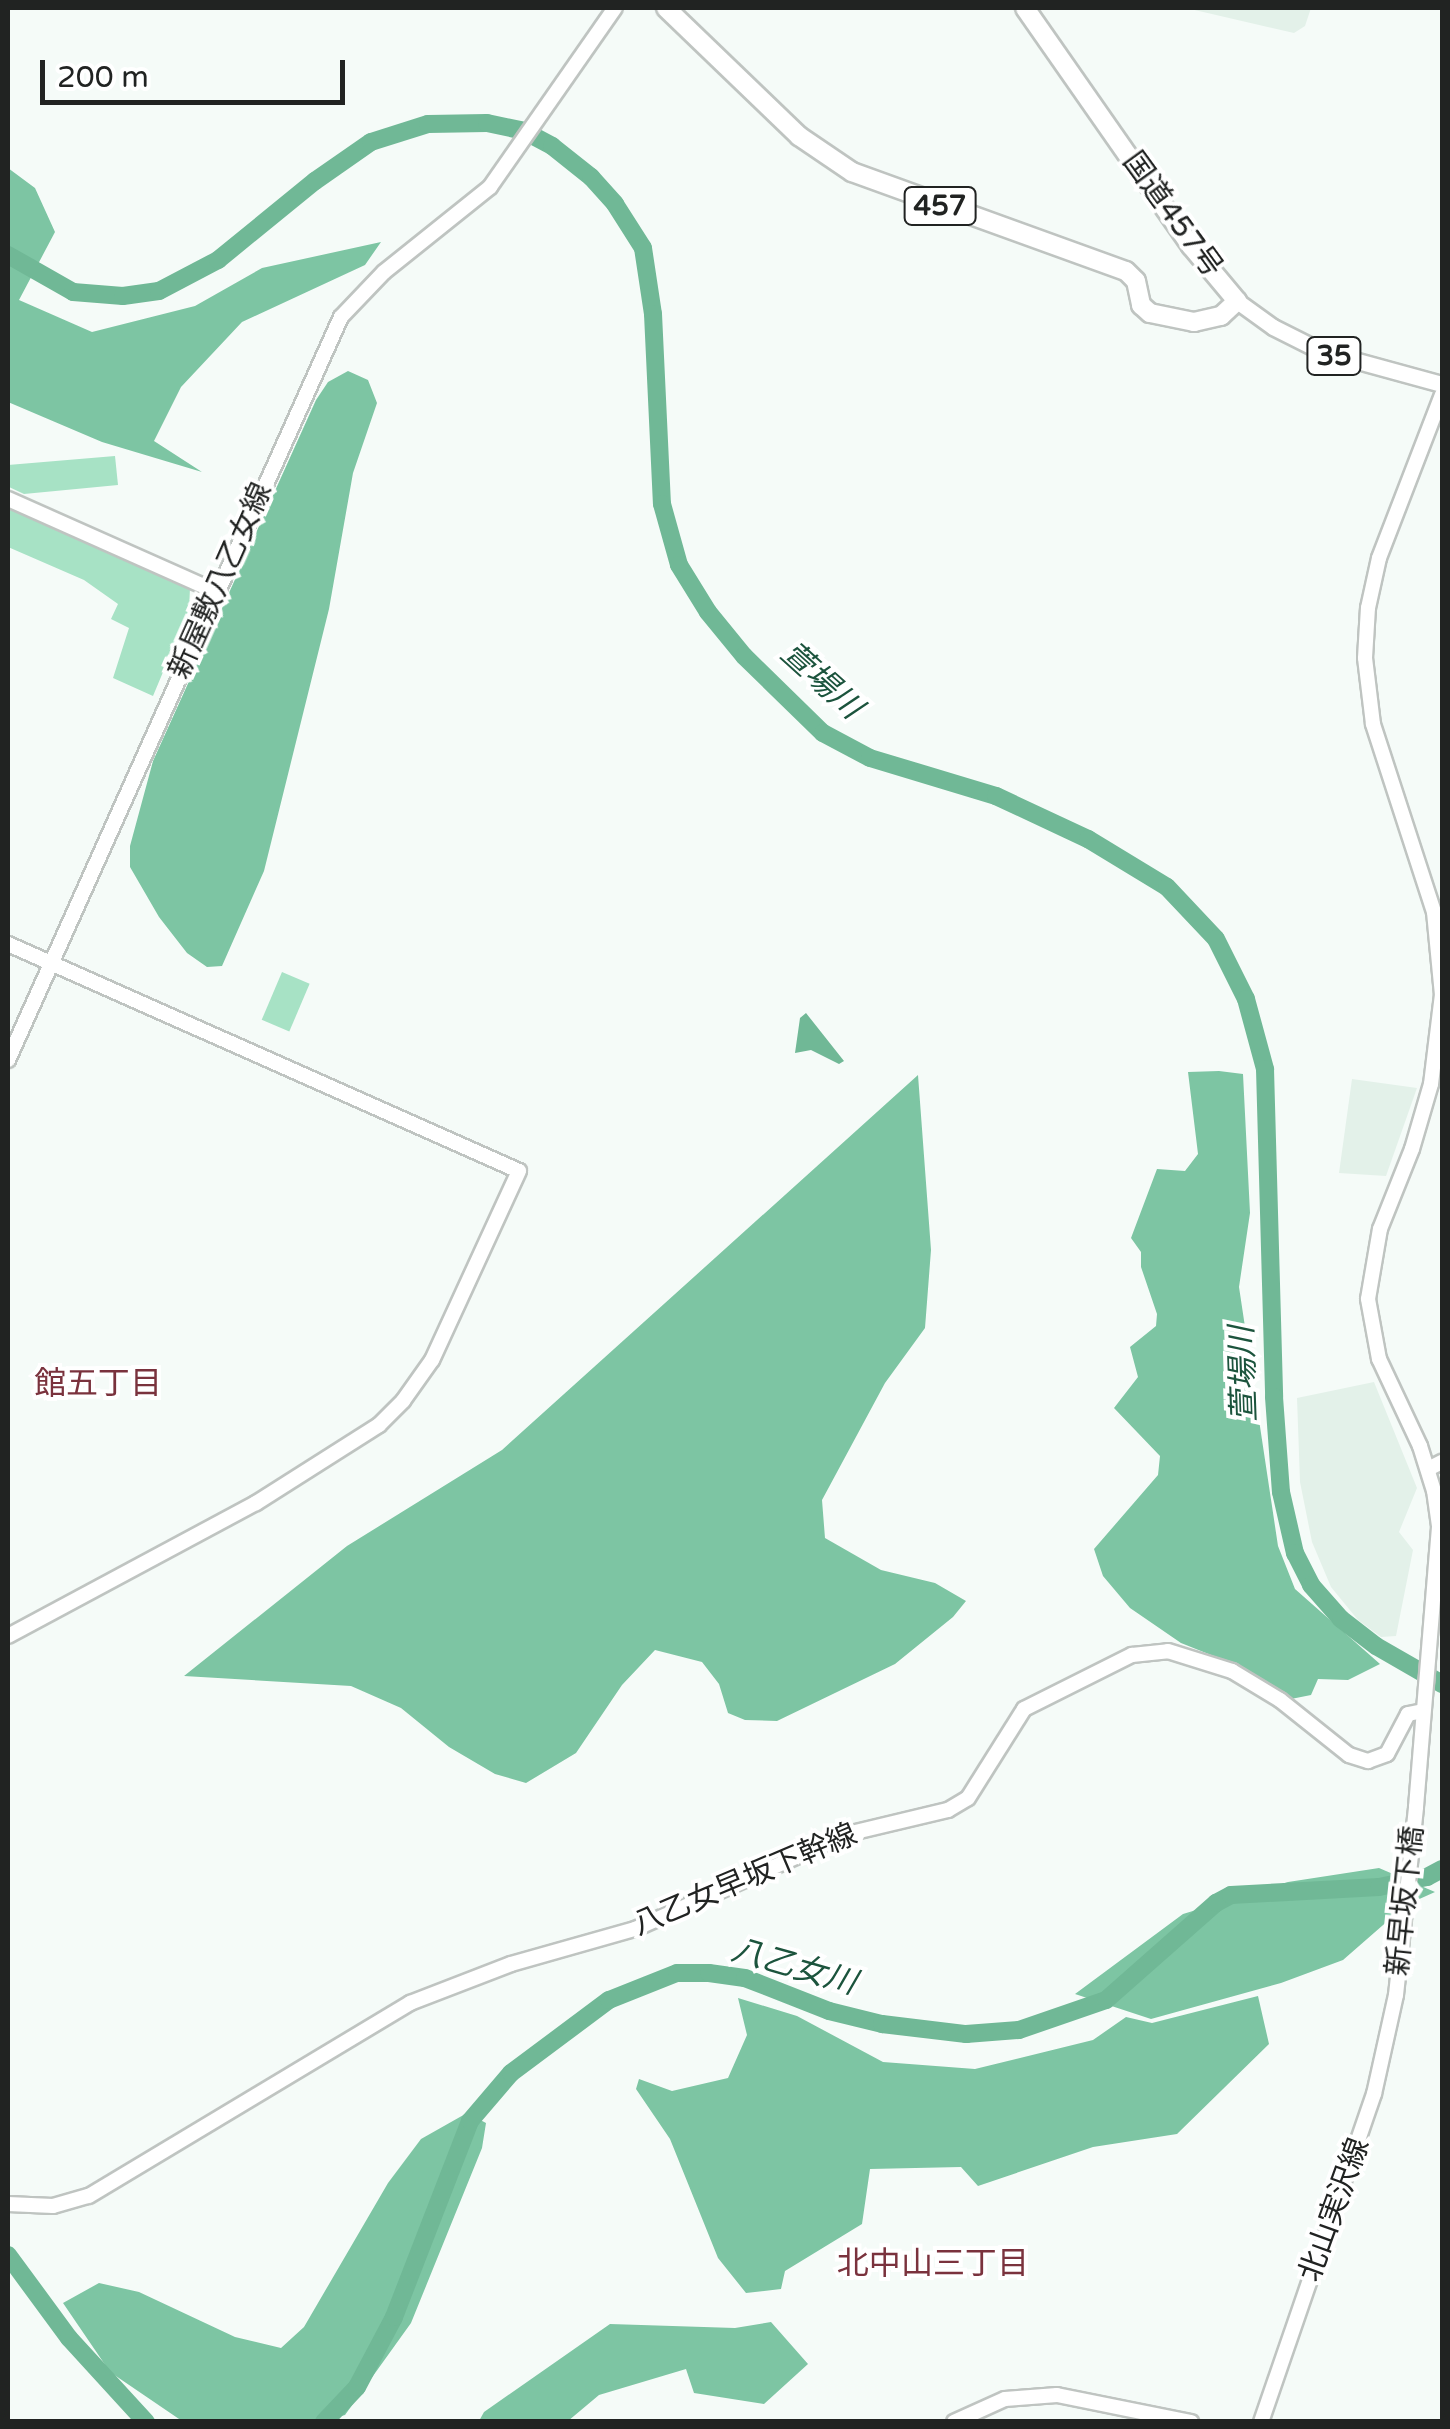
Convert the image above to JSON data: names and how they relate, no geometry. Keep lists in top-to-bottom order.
{
  "streets": {
    "highway": ["457", "国道457号"],
    "main road": ["35"],
    "street": [
      "新屋敷八乙女線",
      "八乙女早坂下幹線",
      "新早坂下橋",
      "北山実沢線"
    ]
  },
  "crossings": [
    ["国道457号", "35"],
    ["八乙女早坂下幹線", "新早坂下橋"],
    ["新早坂下橋", "北山実沢線"]
  ],
  "districts": ["館五丁目", "北中山三丁目"],
  "water": ["萱場川", "八乙女川"],
  "scale_bar": "200 m"
}
